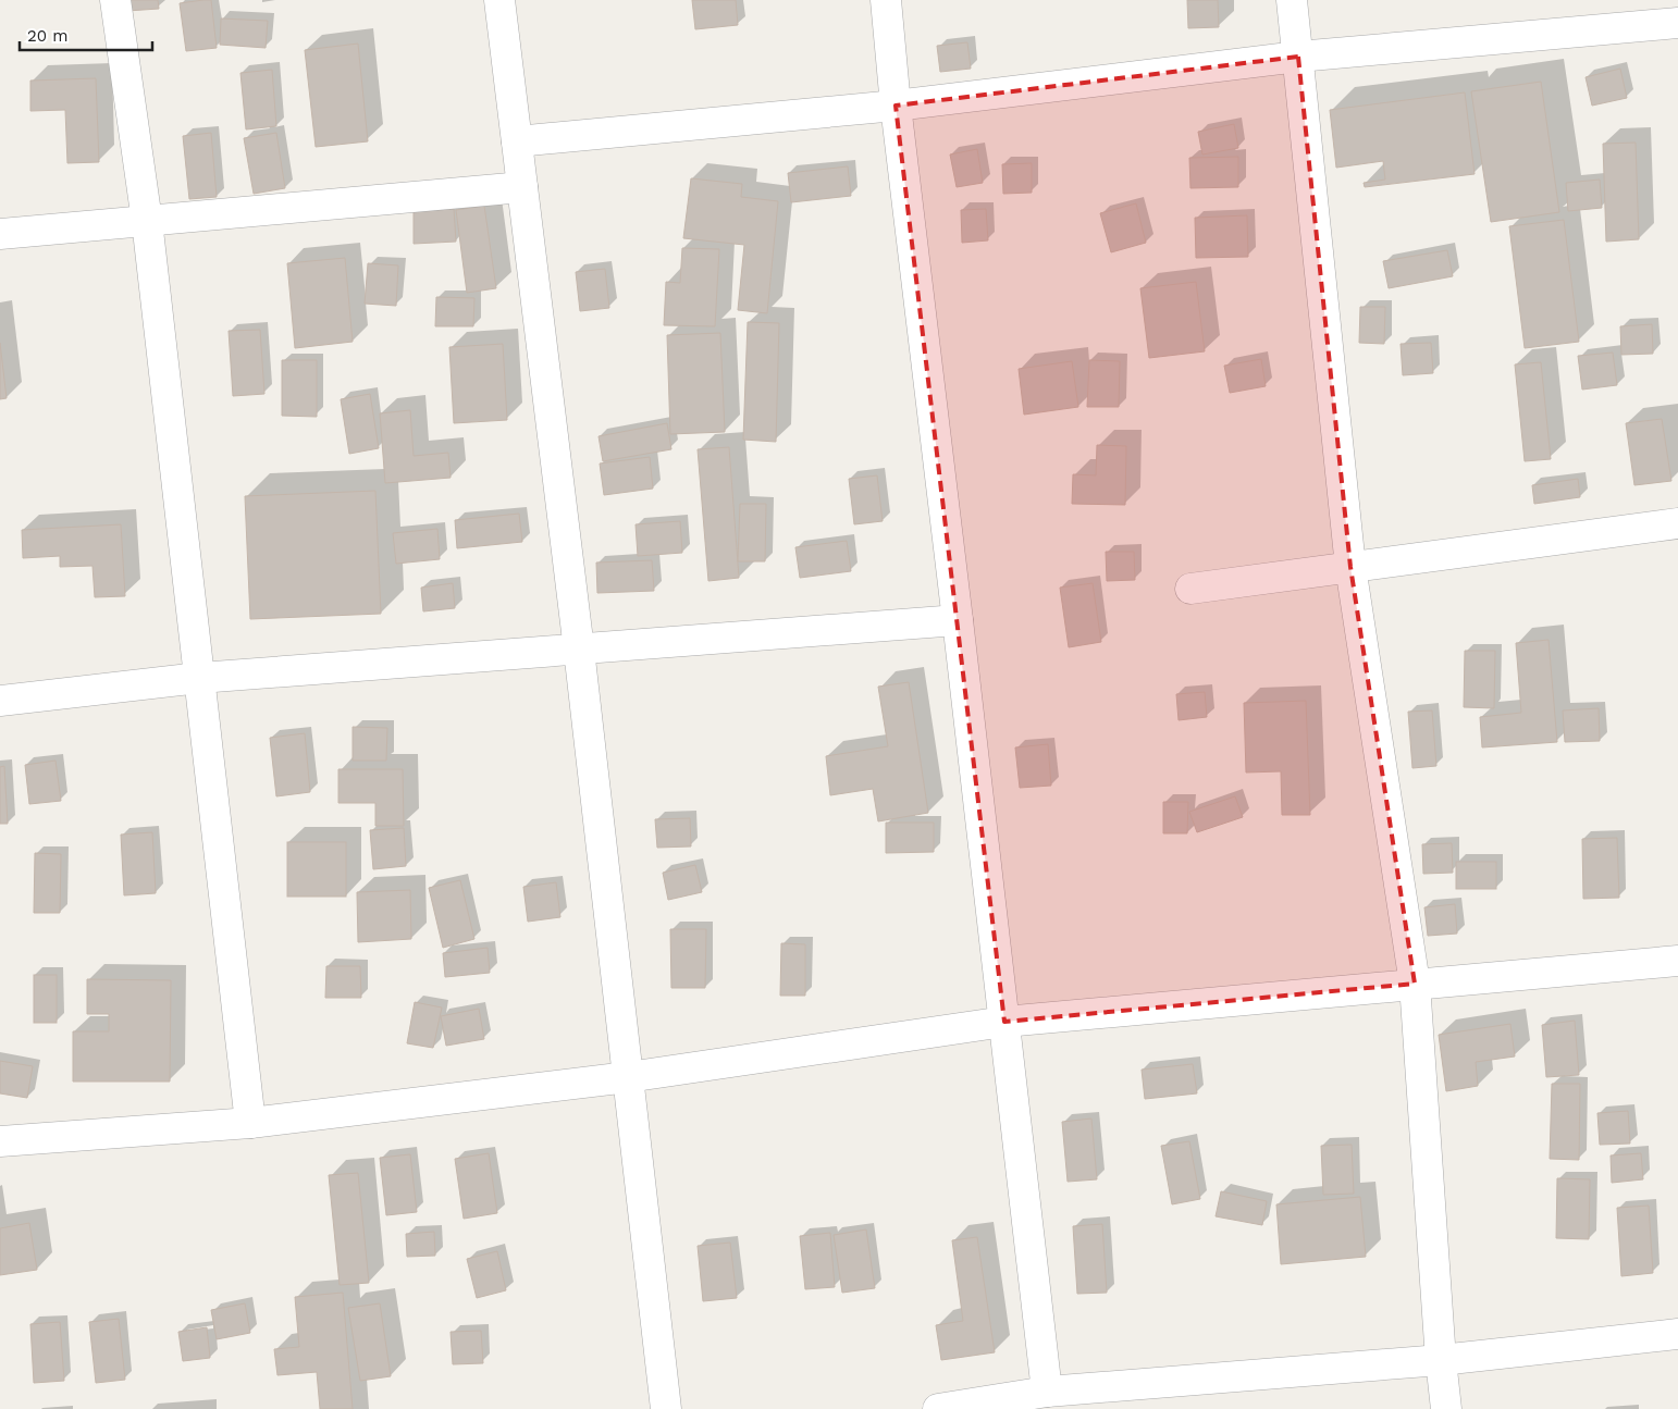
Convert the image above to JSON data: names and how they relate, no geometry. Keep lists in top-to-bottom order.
{
  "scale_bar": "20 m"
}
